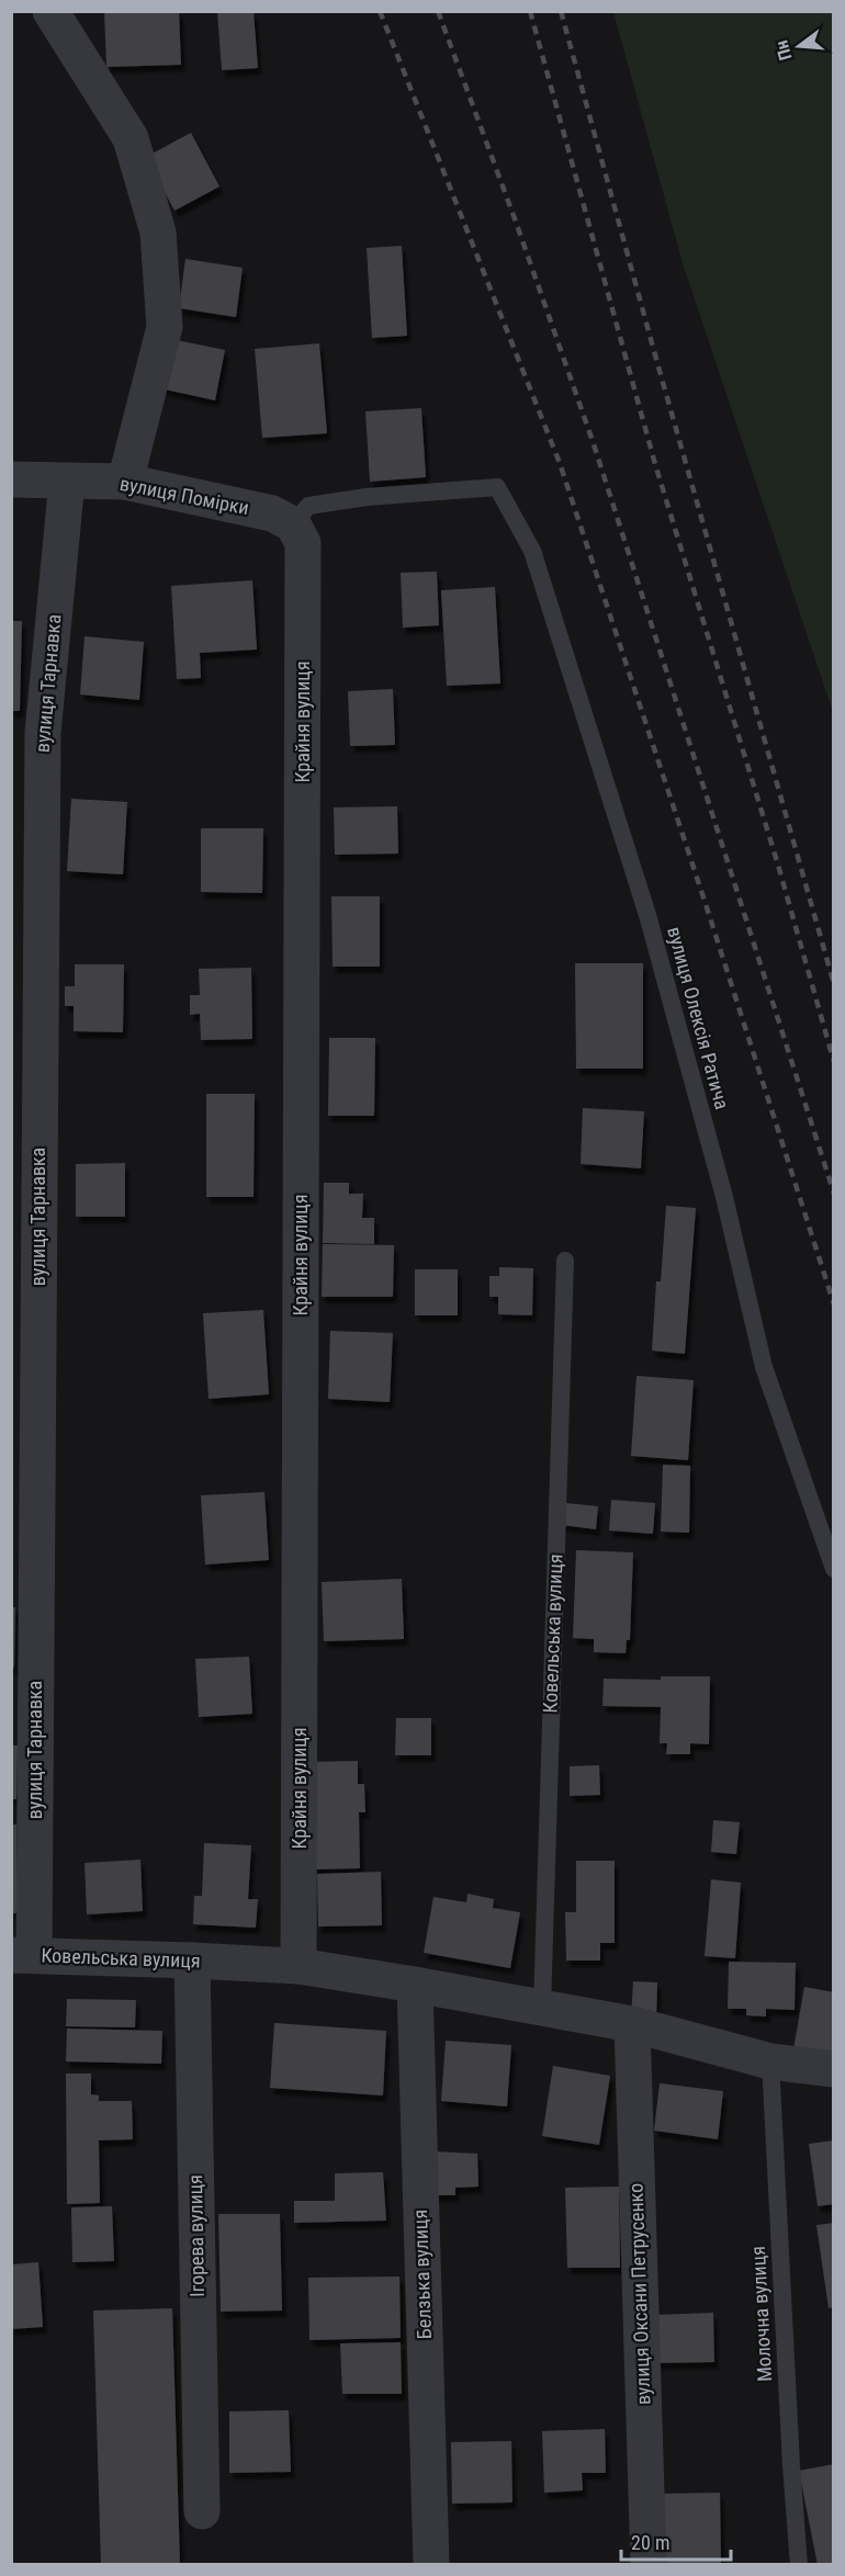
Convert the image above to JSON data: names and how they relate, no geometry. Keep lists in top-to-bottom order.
{
  "streets": {
    "street": [
      "вулиця Помірки",
      "вулиця Тарнавка",
      "Крайня вулиця",
      "Ковельська вулиця",
      "Ігорева вулиця",
      "Белзька вулиця",
      "вулиця Оксани Петрусенко"
    ],
    "lane": ["вулиця Олексія Ратича", "Молочна вулиця"]
  },
  "crossings": [
    ["вулиця Помірки", "вулиця Тарнавка"],
    ["вулиця Помірки", "Крайня вулиця"],
    ["вулиця Помірки", "вулиця Олексія Ратича"],
    ["вулиця Тарнавка", "Ковельська вулиця"],
    ["Крайня вулиця", "вулиця Олексія Ратича"],
    ["Крайня вулиця", "Ковельська вулиця"],
    ["Ковельська вулиця", "Ігорева вулиця"],
    ["Ковельська вулиця", "Белзька вулиця"],
    ["Ковельська вулиця", "вулиця Оксани Петрусенко"],
    ["Ковельська вулиця", "Молочна вулиця"]
  ],
  "scale_bar": "20 m",
  "north": "left"
}
